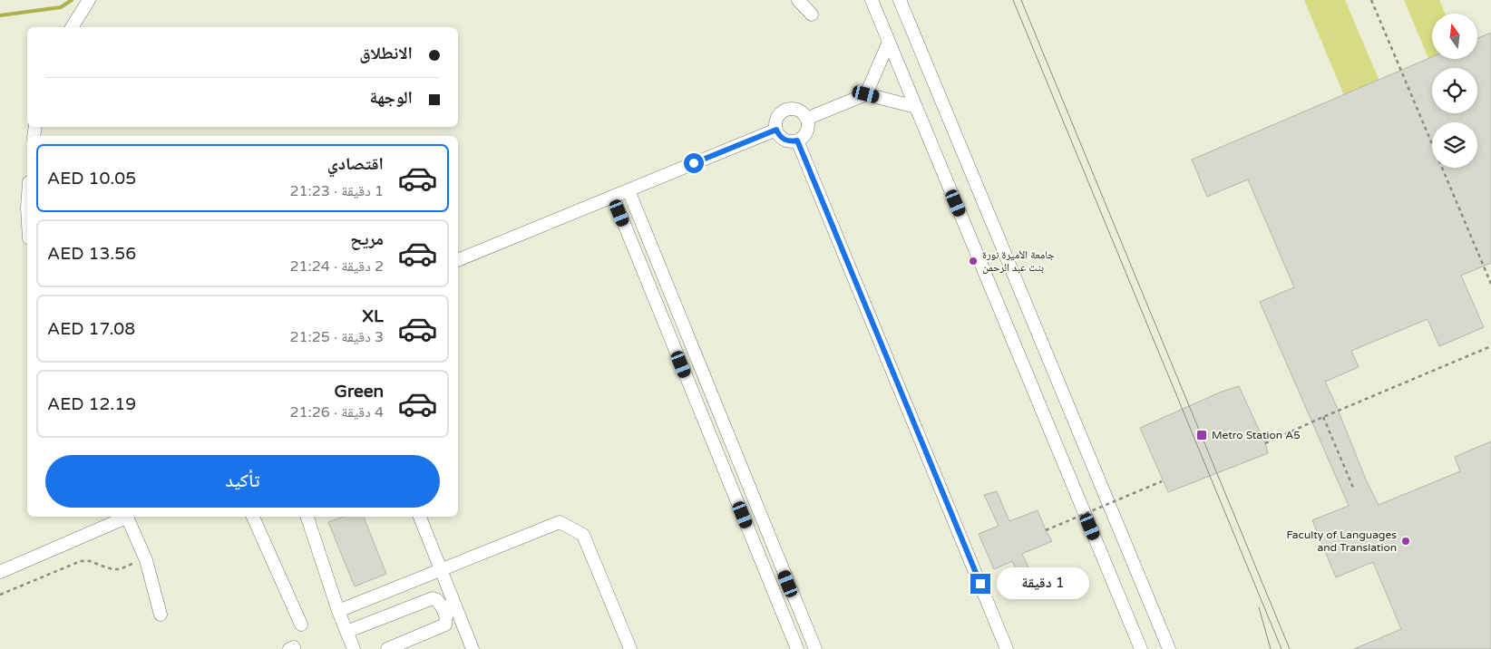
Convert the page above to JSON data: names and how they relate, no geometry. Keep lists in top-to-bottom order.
{
  "places": {
    "other": ["جامعة الأميرة نورة بنت عبد الرحمن", "Faculty of Languages and Translation"],
    "transit": ["Metro Station A5"]
  },
  "north": "top",
  "page": {
    "banner": ["الانطلاق", "الوجهة"],
    "list": [
      {
        "name": "اقتصادي",
        "note": "1 دقيقة · 21:23",
        "value": "AED 10.05"
      },
      {
        "name": "مريح",
        "note": "2 دقيقة · 21:24",
        "value": "AED 13.56"
      },
      {
        "name": "XL",
        "note": "3 دقيقة · 21:25",
        "value": "AED 17.08"
      },
      {
        "name": "Green",
        "note": "4 دقيقة · 21:26",
        "value": "AED 12.19"
      }
    ],
    "buttons": "تأكيد",
    "bubble": "1 دقيقة"
  }
}
